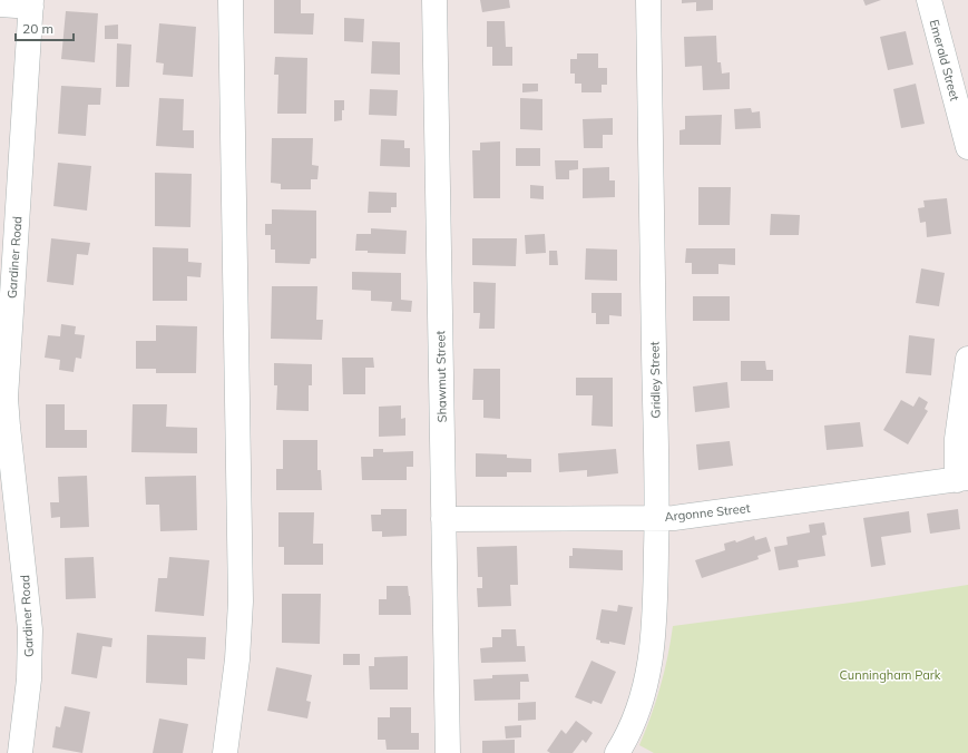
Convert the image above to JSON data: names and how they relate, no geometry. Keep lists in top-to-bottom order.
{
  "streets": {
    "street": [
      "Emerald Street",
      "Gardiner Road",
      "Shawmut Street",
      "Gridley Street",
      "Argonne Street"
    ]
  },
  "crossings": [
    ["Shawmut Street", "Argonne Street"],
    ["Gridley Street", "Argonne Street"]
  ],
  "parks": ["Cunningham Park"],
  "scale_bar": "20 m"
}
